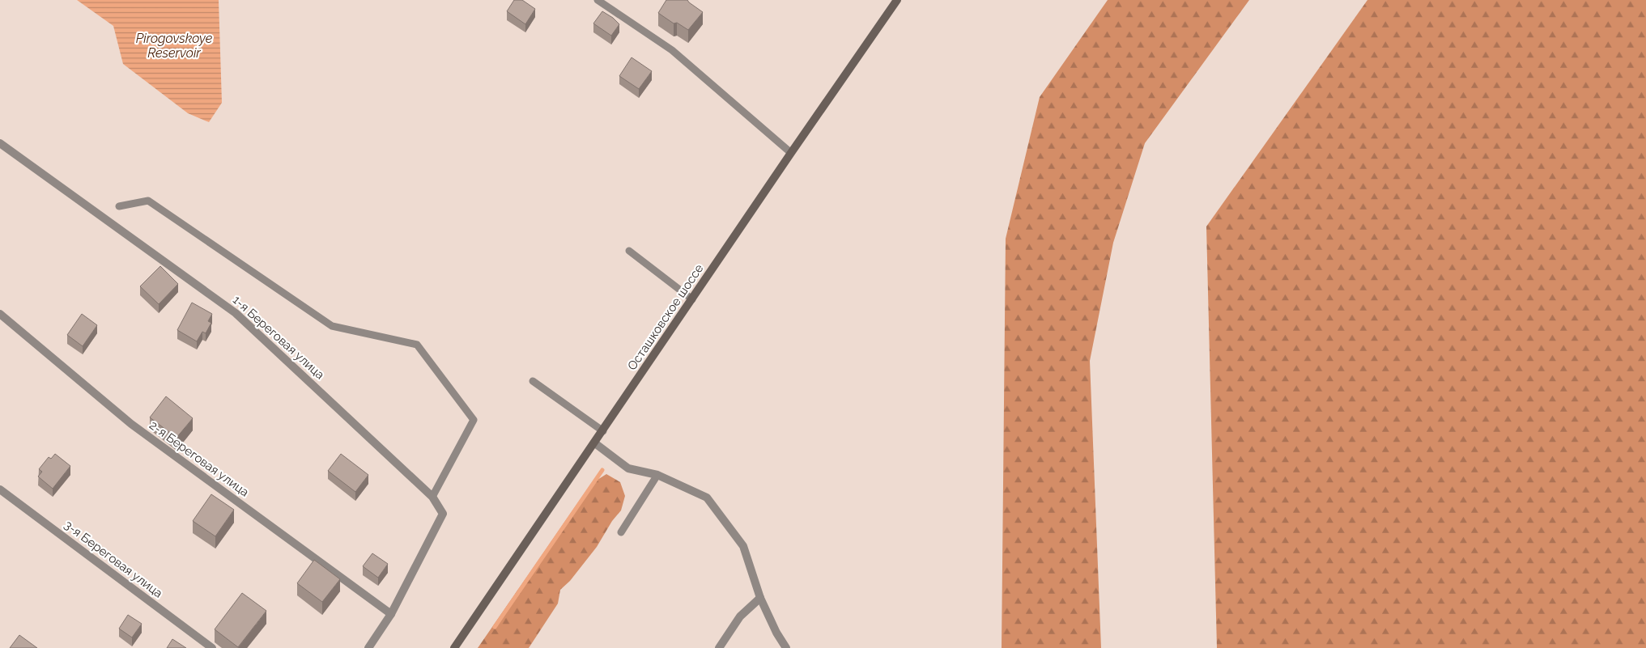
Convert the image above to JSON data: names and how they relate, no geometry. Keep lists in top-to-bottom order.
{
  "streets": {
    "main road": ["Осташковское шоссе"],
    "street": ["1-я Береговая улица", "2-я Береговая улица", "3-я Береговая улица"]
  },
  "crossings": [
    ["1-я Береговая улица", "2-я Береговая улица"]
  ],
  "water": ["Pirogovskoye Reservoir"]
}
